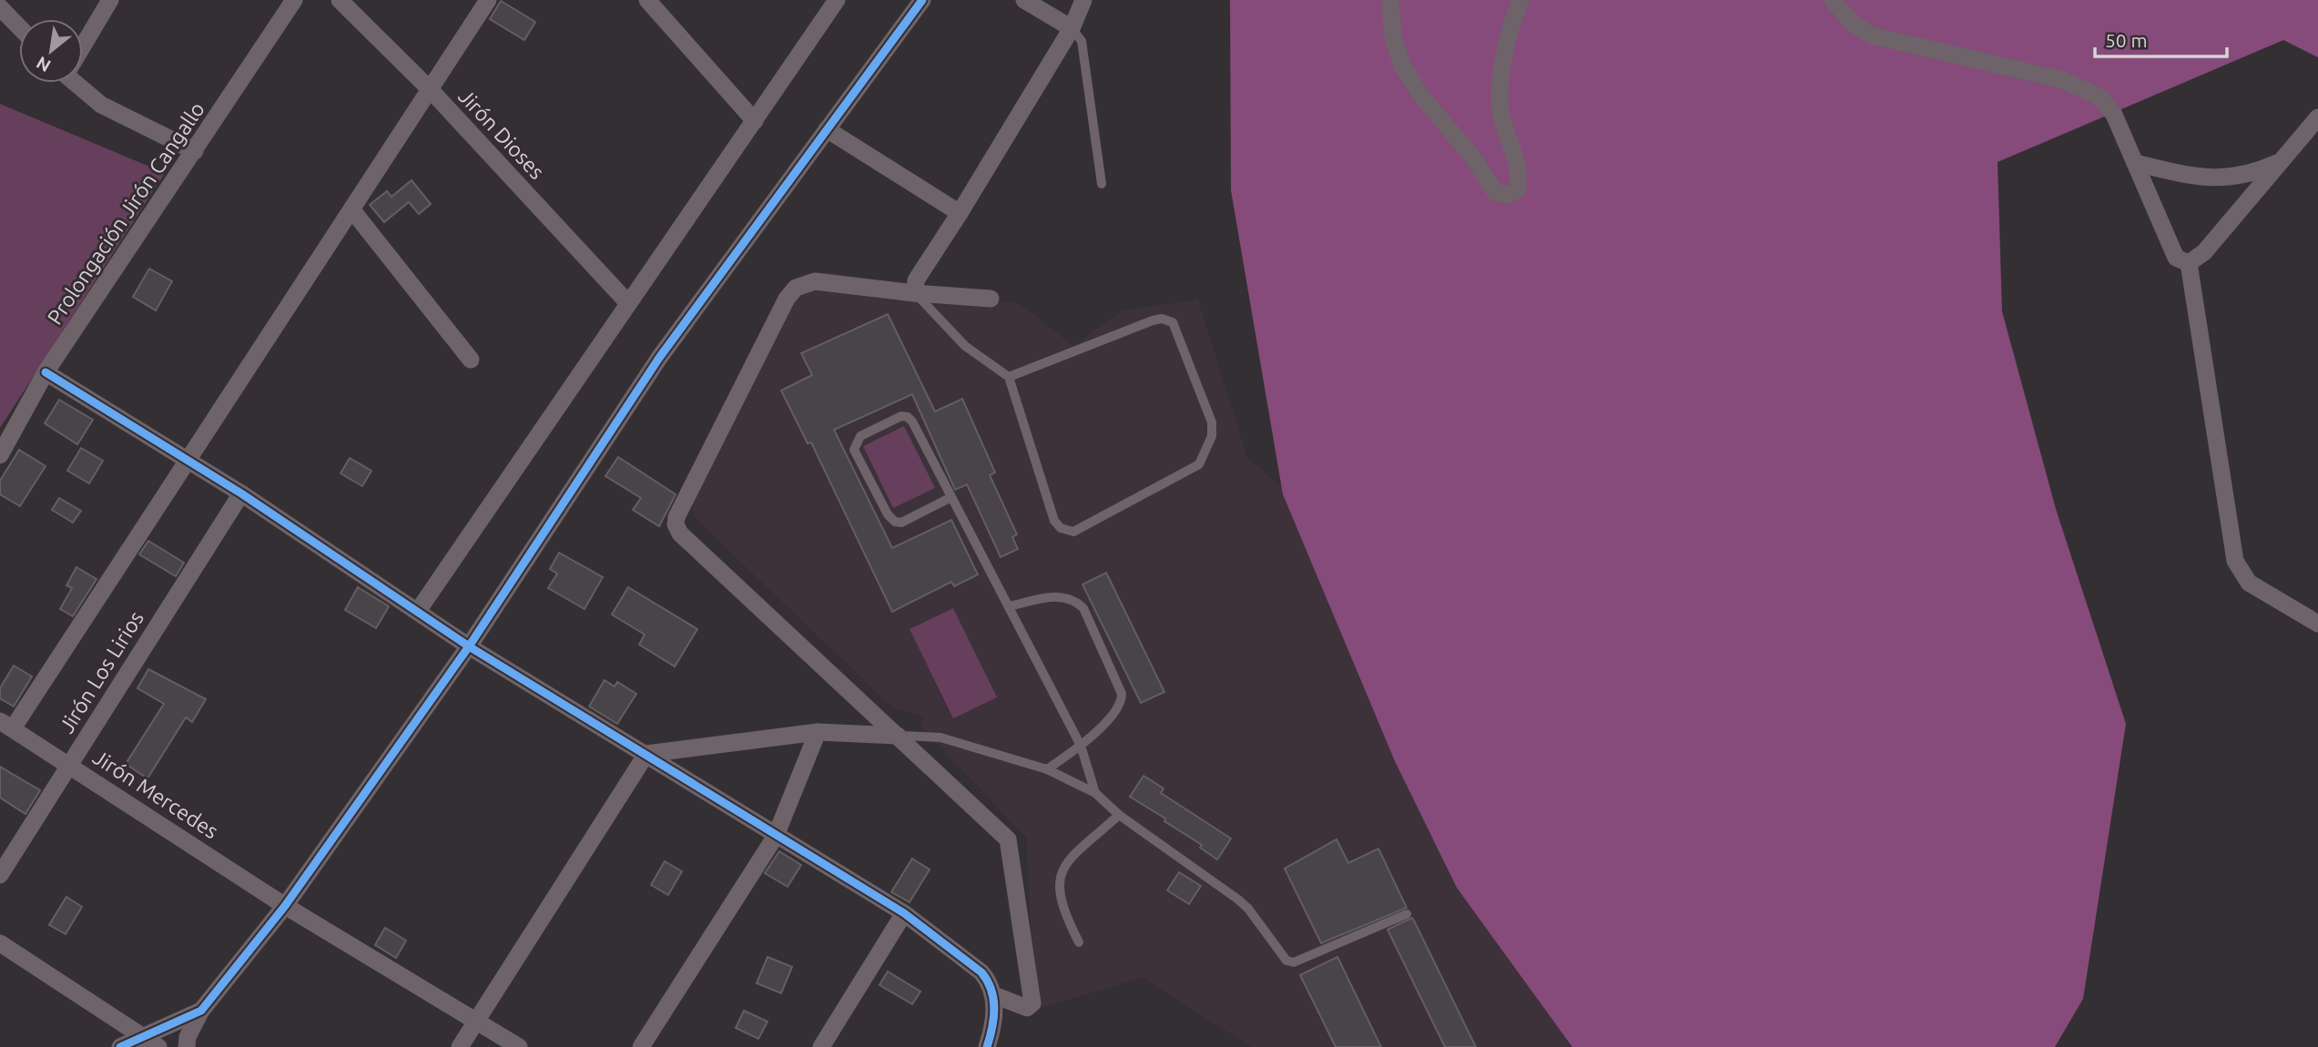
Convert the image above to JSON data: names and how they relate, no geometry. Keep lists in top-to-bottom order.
{
  "streets": {
    "street": [
      "Jirón Dioses",
      "Prolongación Jirón Cangallo",
      "Jirón Los Lirios",
      "Jirón Mercedes"
    ]
  },
  "crossings": [
    ["Jirón Los Lirios", "Jirón Mercedes"]
  ],
  "scale_bar": "50 m",
  "north": "bottom left"
}
